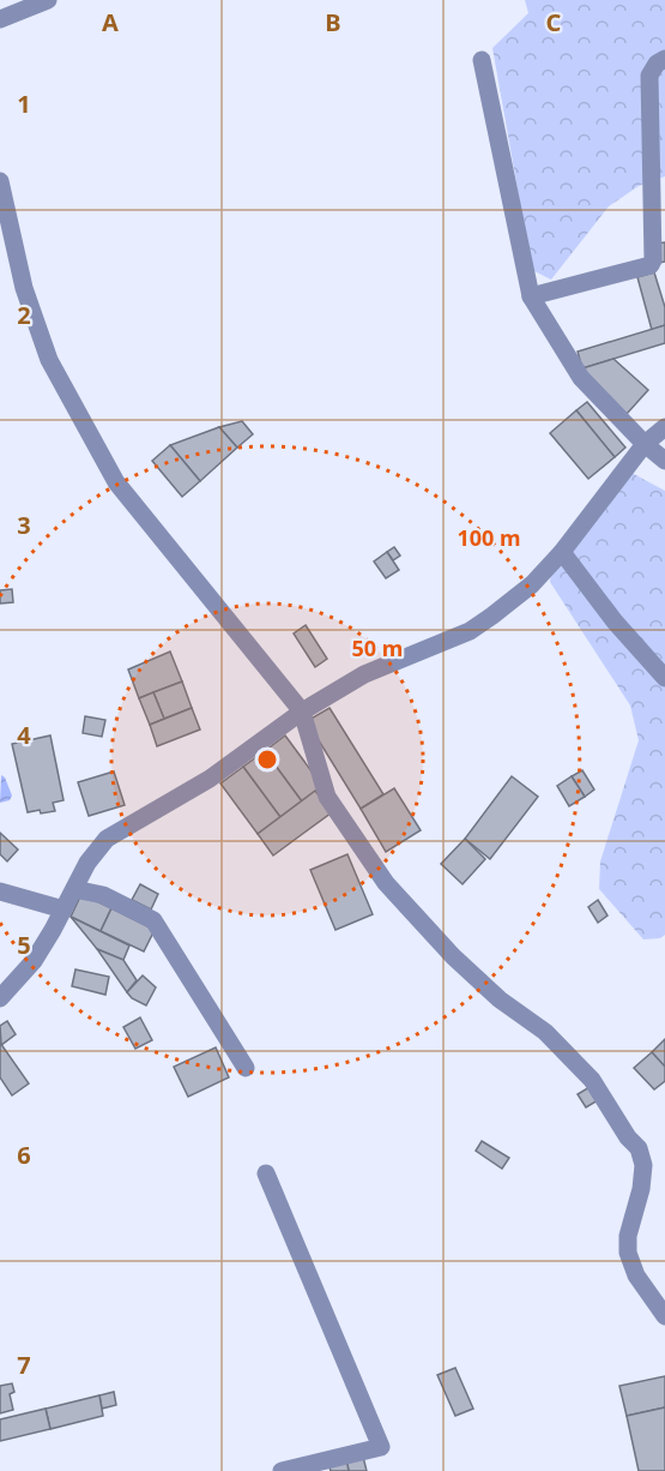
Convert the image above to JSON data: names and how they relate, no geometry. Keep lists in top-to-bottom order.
{
  "grid": {
    "columns": ["A", "B", "C"],
    "rows": [
      "1",
      "2",
      "3",
      "4",
      "5",
      "6",
      "7"
    ]
  },
  "rings": ["100 m", "50 m"]
}
